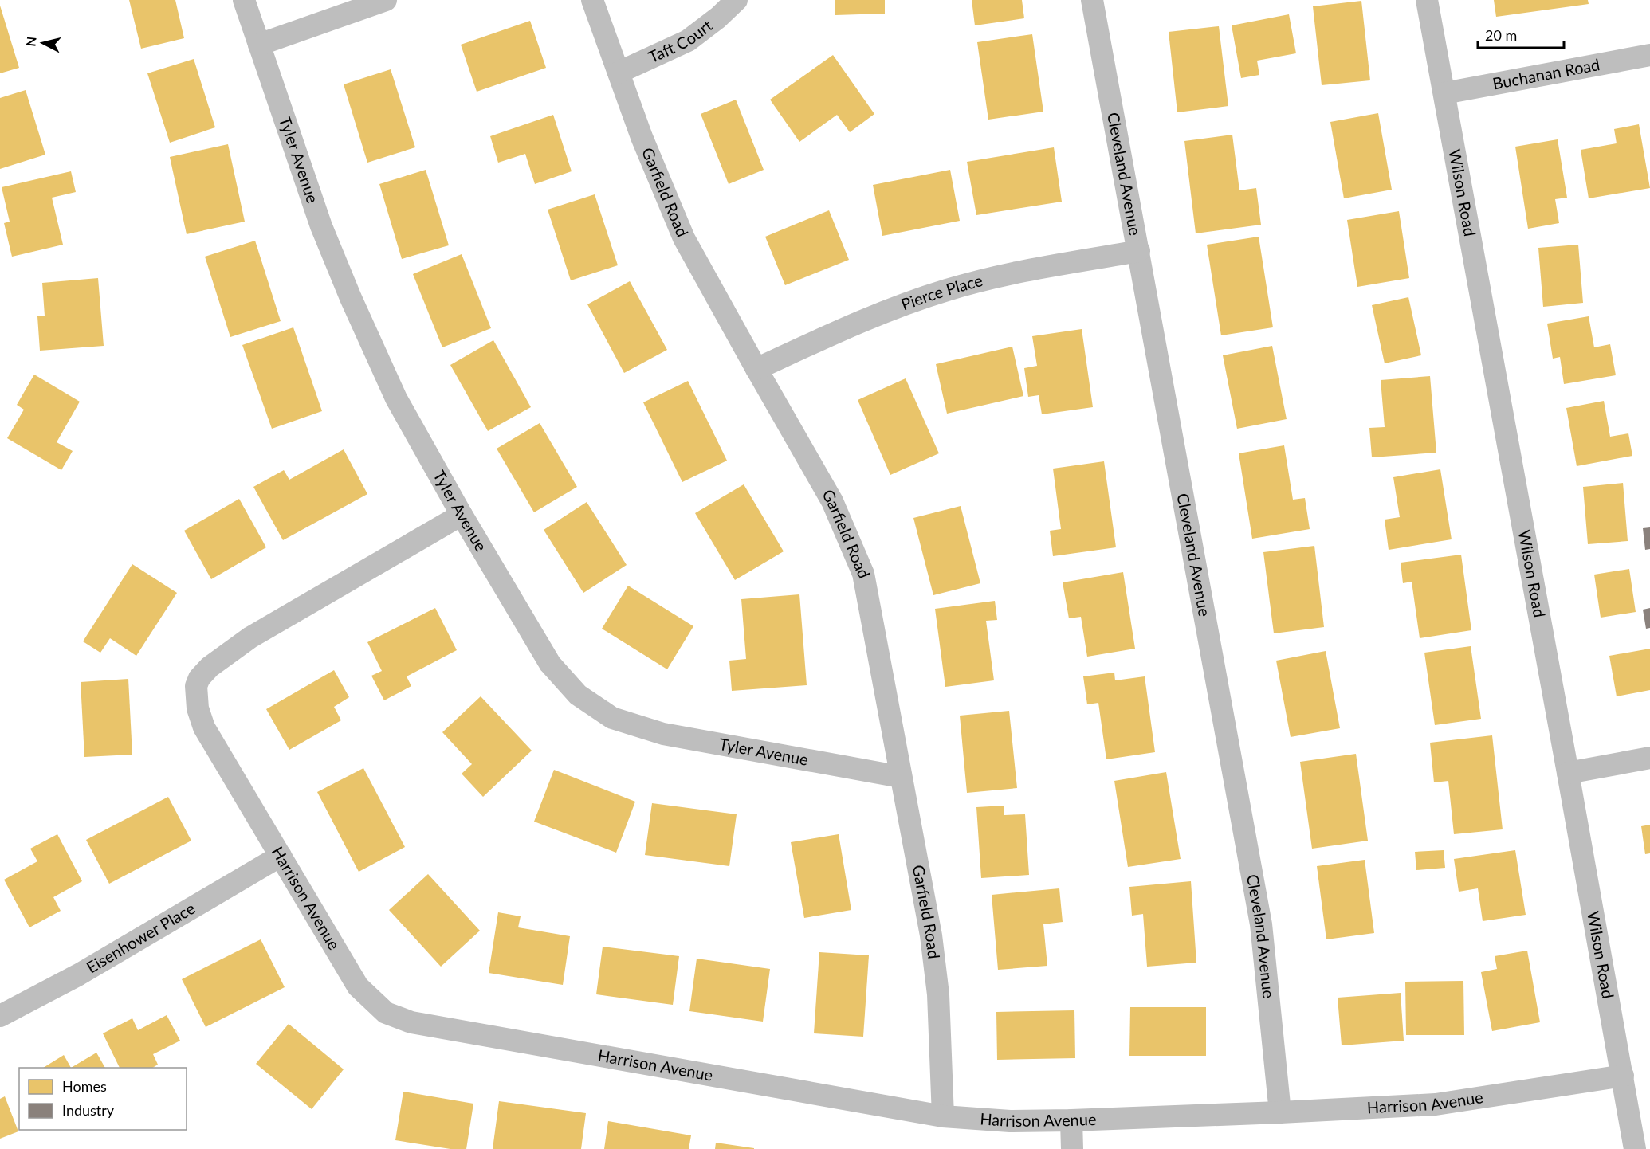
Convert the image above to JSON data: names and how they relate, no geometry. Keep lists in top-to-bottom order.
{
  "streets": {
    "street": [
      "Taft Court",
      "Buchanan Road",
      "Tyler Avenue",
      "Cleveland Avenue",
      "Garfield Road",
      "Wilson Road",
      "Pierce Place",
      "Harrison Avenue",
      "Eisenhower Place"
    ]
  },
  "crossings": [
    ["Taft Court", "Garfield Road"],
    ["Buchanan Road", "Wilson Road"],
    ["Tyler Avenue", "Garfield Road"],
    ["Tyler Avenue", "Harrison Avenue"],
    ["Cleveland Avenue", "Pierce Place"],
    ["Cleveland Avenue", "Harrison Avenue"],
    ["Garfield Road", "Pierce Place"],
    ["Garfield Road", "Harrison Avenue"],
    ["Wilson Road", "Harrison Avenue"],
    ["Harrison Avenue", "Eisenhower Place"]
  ],
  "legend": ["Homes", "Industry"],
  "scale_bar": "20 m",
  "north": "left"
}
